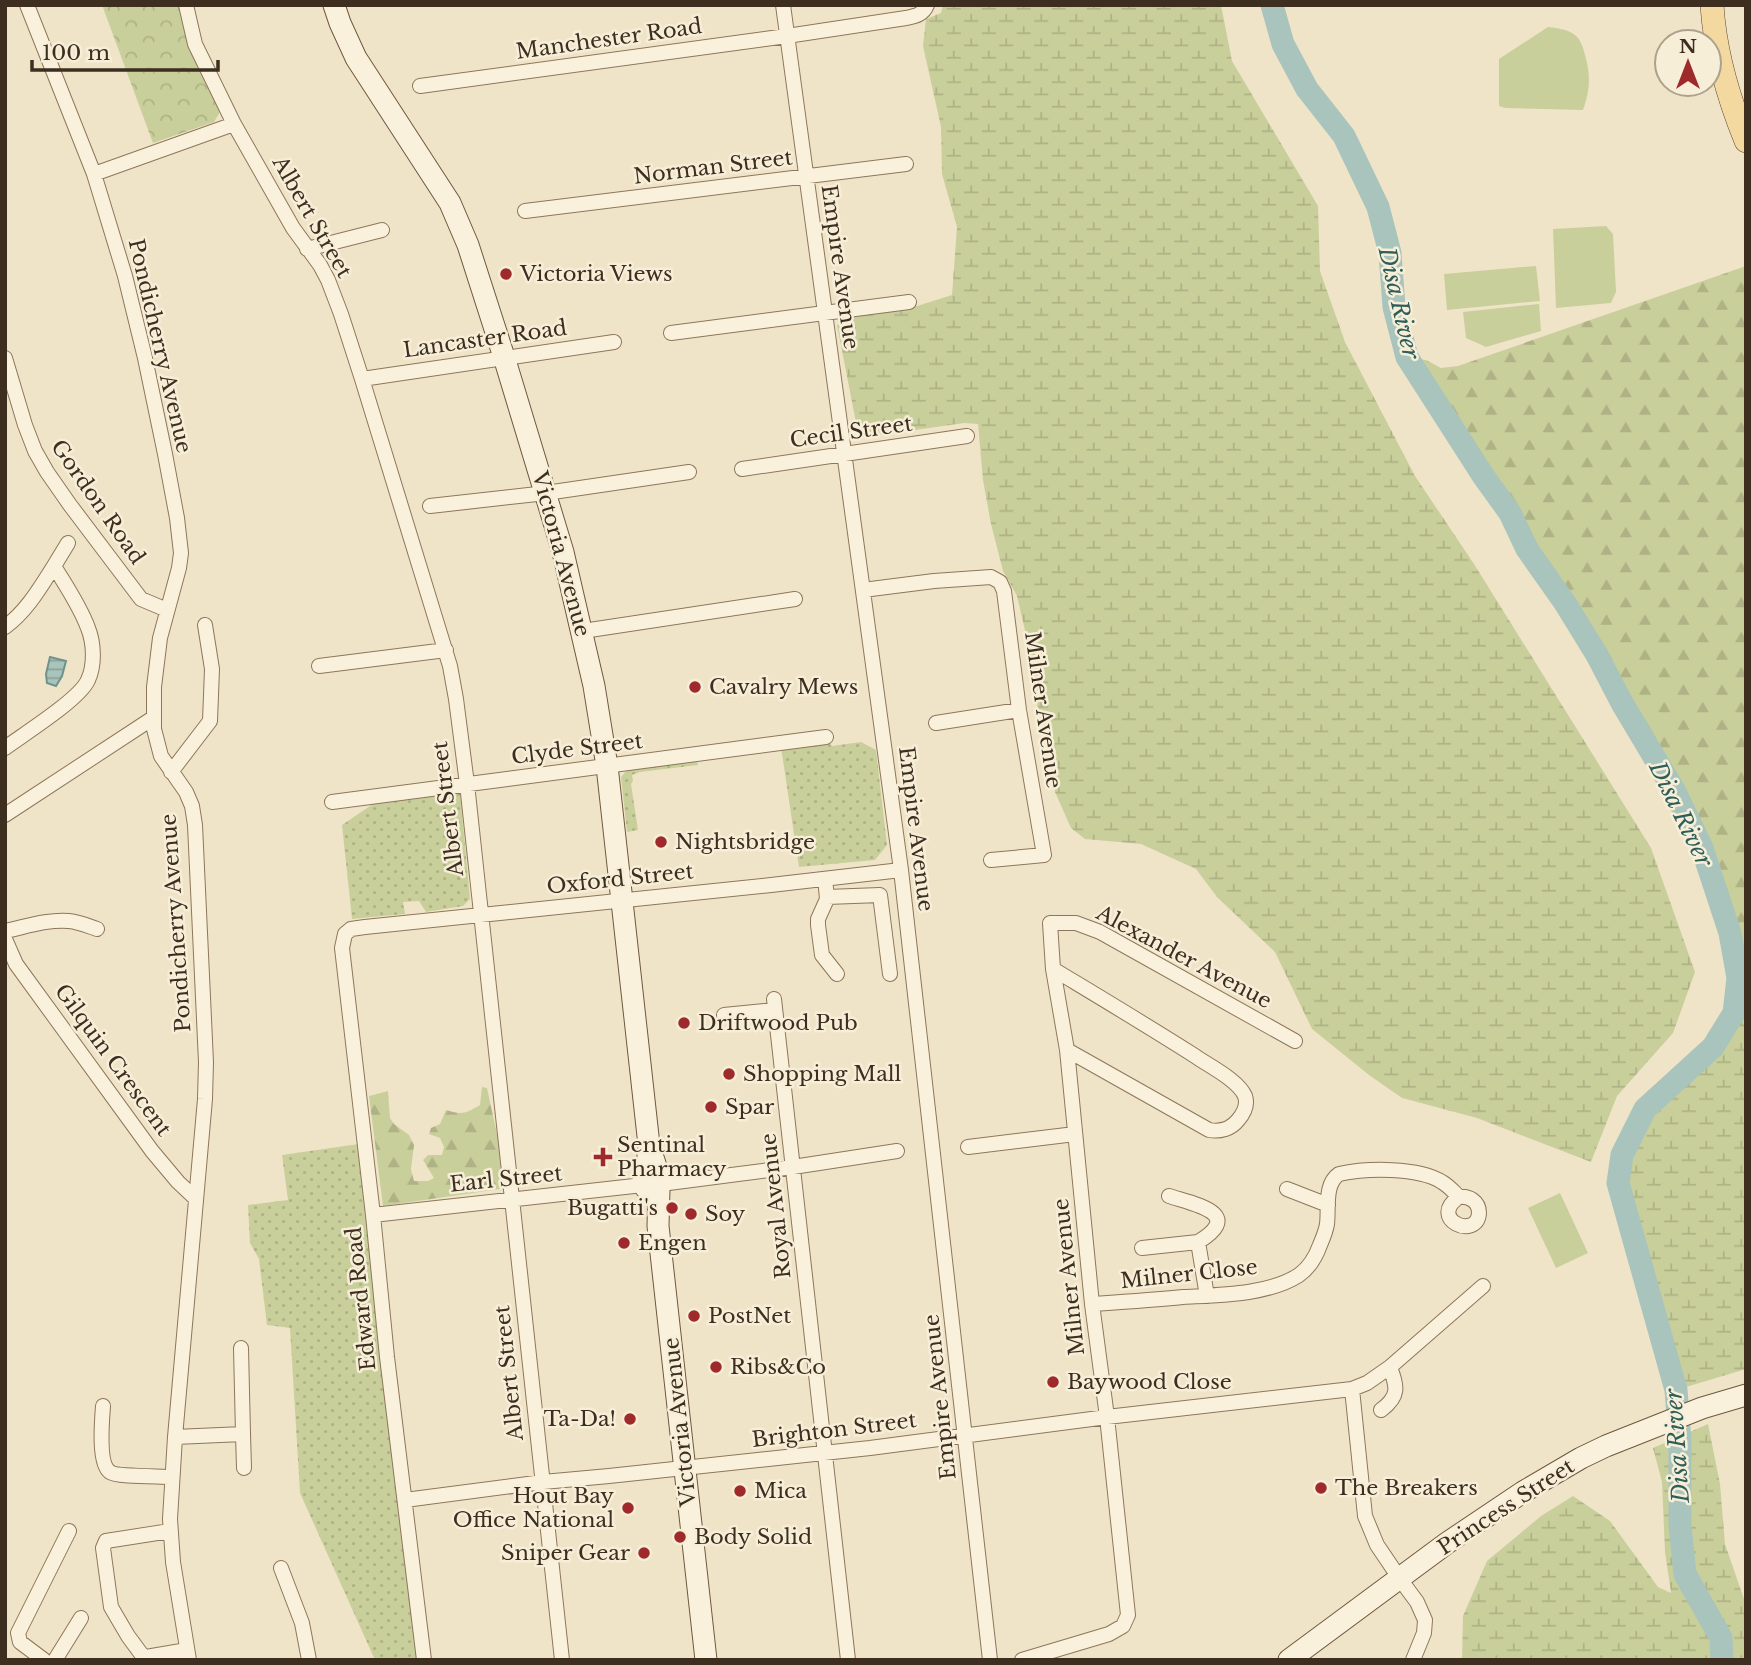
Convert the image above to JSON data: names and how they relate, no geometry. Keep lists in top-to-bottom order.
{
  "streets": {
    "street": [
      "Manchester Road",
      "Norman Street",
      "Albert Street",
      "Empire Avenue",
      "Lancaster Road",
      "Pondicherry Avenue",
      "Cecil Street",
      "Gordon Road",
      "Victoria Avenue",
      "Milner Avenue",
      "Clyde Street",
      "Oxford Street",
      "Alexander Avenue",
      "Gilquin Crescent",
      "Earl Street",
      "Royal Avenue",
      "Milner Close",
      "Edward Road",
      "Brighton Street",
      "Princess Street"
    ]
  },
  "crossings": [
    ["Manchester Road", "Empire Avenue"],
    ["Norman Street", "Empire Avenue"],
    ["Albert Street", "Lancaster Road"],
    ["Albert Street", "Clyde Street"],
    ["Albert Street", "Oxford Street"],
    ["Albert Street", "Earl Street"],
    ["Albert Street", "Brighton Street"],
    ["Empire Avenue", "Cecil Street"],
    ["Empire Avenue", "Milner Avenue"],
    ["Empire Avenue", "Oxford Street"],
    ["Empire Avenue", "Brighton Street"],
    ["Lancaster Road", "Victoria Avenue"],
    ["Pondicherry Avenue", "Gordon Road"],
    ["Pondicherry Avenue", "Gilquin Crescent"],
    ["Victoria Avenue", "Clyde Street"],
    ["Victoria Avenue", "Oxford Street"],
    ["Victoria Avenue", "Earl Street"],
    ["Victoria Avenue", "Brighton Street"],
    ["Milner Avenue", "Alexander Avenue"],
    ["Milner Avenue", "Milner Close"],
    ["Milner Avenue", "Brighton Street"],
    ["Oxford Street", "Edward Road"],
    ["Earl Street", "Royal Avenue"],
    ["Earl Street", "Edward Road"],
    ["Royal Avenue", "Brighton Street"],
    ["Edward Road", "Brighton Street"]
  ],
  "water": ["Disa River"],
  "places": {
    "other": [
      "Victoria Views",
      "Cavalry Mews",
      "Nightsbridge",
      "Driftwood Pub",
      "Shopping Mall",
      "Spar",
      "Bugatti's",
      "Soy",
      "Engen",
      "PostNet",
      "Ribs&Co",
      "Baywood Close",
      "Ta-Da!",
      "The Breakers",
      "Mica",
      "Hout Bay Office National",
      "Body Solid",
      "Sniper Gear"
    ],
    "health": ["Sentinal Pharmacy"]
  },
  "scale_bar": "100 m",
  "north": "top"
}
